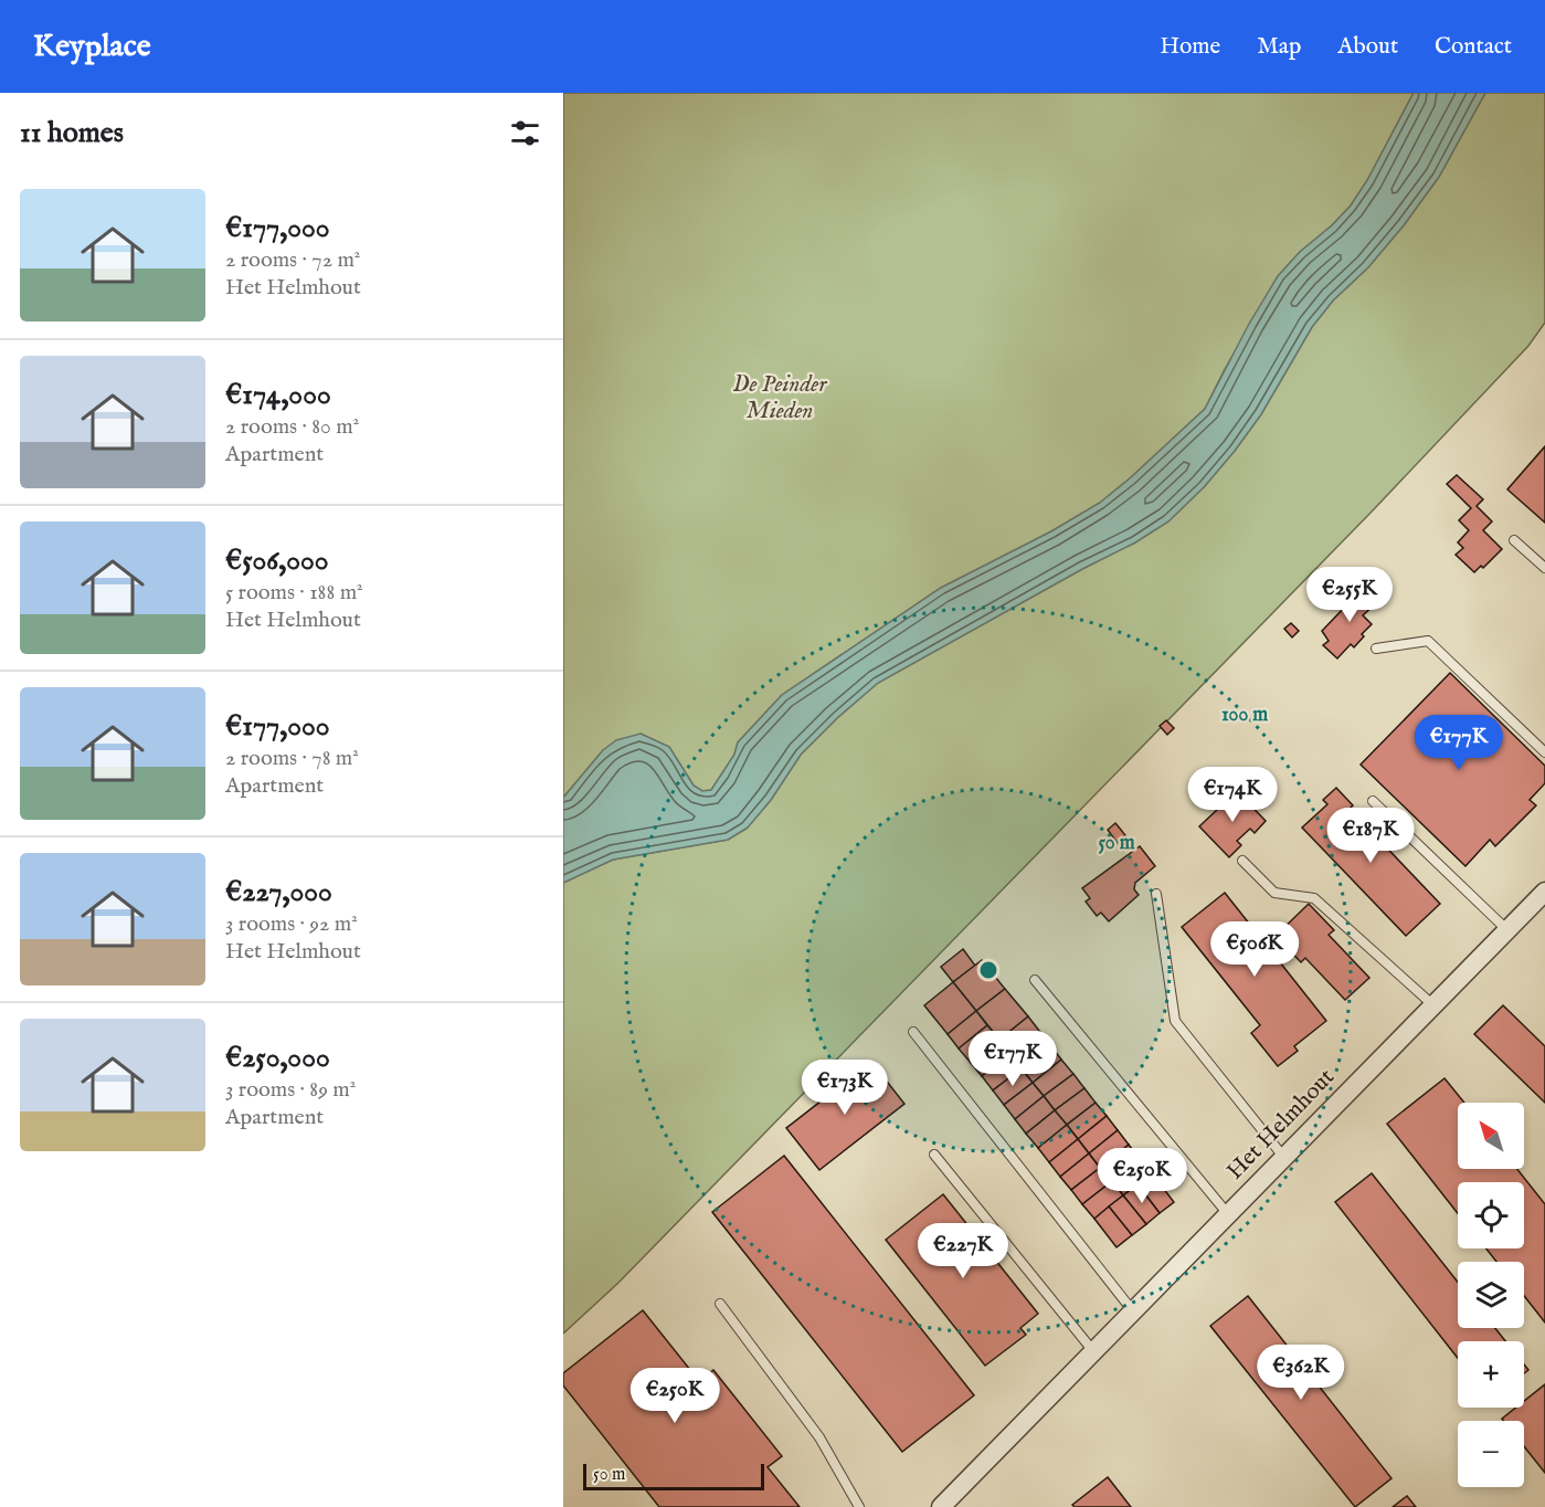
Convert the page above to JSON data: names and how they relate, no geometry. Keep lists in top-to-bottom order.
{
  "streets": {
    "street": ["Het Helmhout"]
  },
  "parks": ["De Peinder Mieden"],
  "scale_bar": "50 m",
  "north": "top left",
  "page": {
    "header": "Keyplace",
    "nav": [
      "Home",
      "Map",
      "About",
      "Contact"
    ],
    "heading": "11 homes",
    "list": [
      {
        "name": "€177,000",
        "note": "2 rooms · 72 m² · Het Helmhout"
      },
      {
        "name": "€174,000",
        "note": "2 rooms · 80 m² · Apartment"
      },
      {
        "name": "€506,000",
        "note": "5 rooms · 188 m² · Het Helmhout"
      },
      {
        "name": "€177,000",
        "note": "2 rooms · 78 m² · Apartment"
      },
      {
        "name": "€227,000",
        "note": "3 rooms · 92 m² · Het Helmhout"
      },
      {
        "name": "€250,000",
        "note": "3 rooms · 89 m² · Apartment"
      }
    ],
    "price": [
      "€255K",
      "€177K",
      "€174K",
      "€187K",
      "€506K",
      "€177K",
      "€173K",
      "€250K",
      "€227K",
      "€362K",
      "€250K"
    ],
    "map_buttons": ["+", "−"],
    "scale": "50 m"
  },
  "rings": ["100 m", "50 m"]
}
